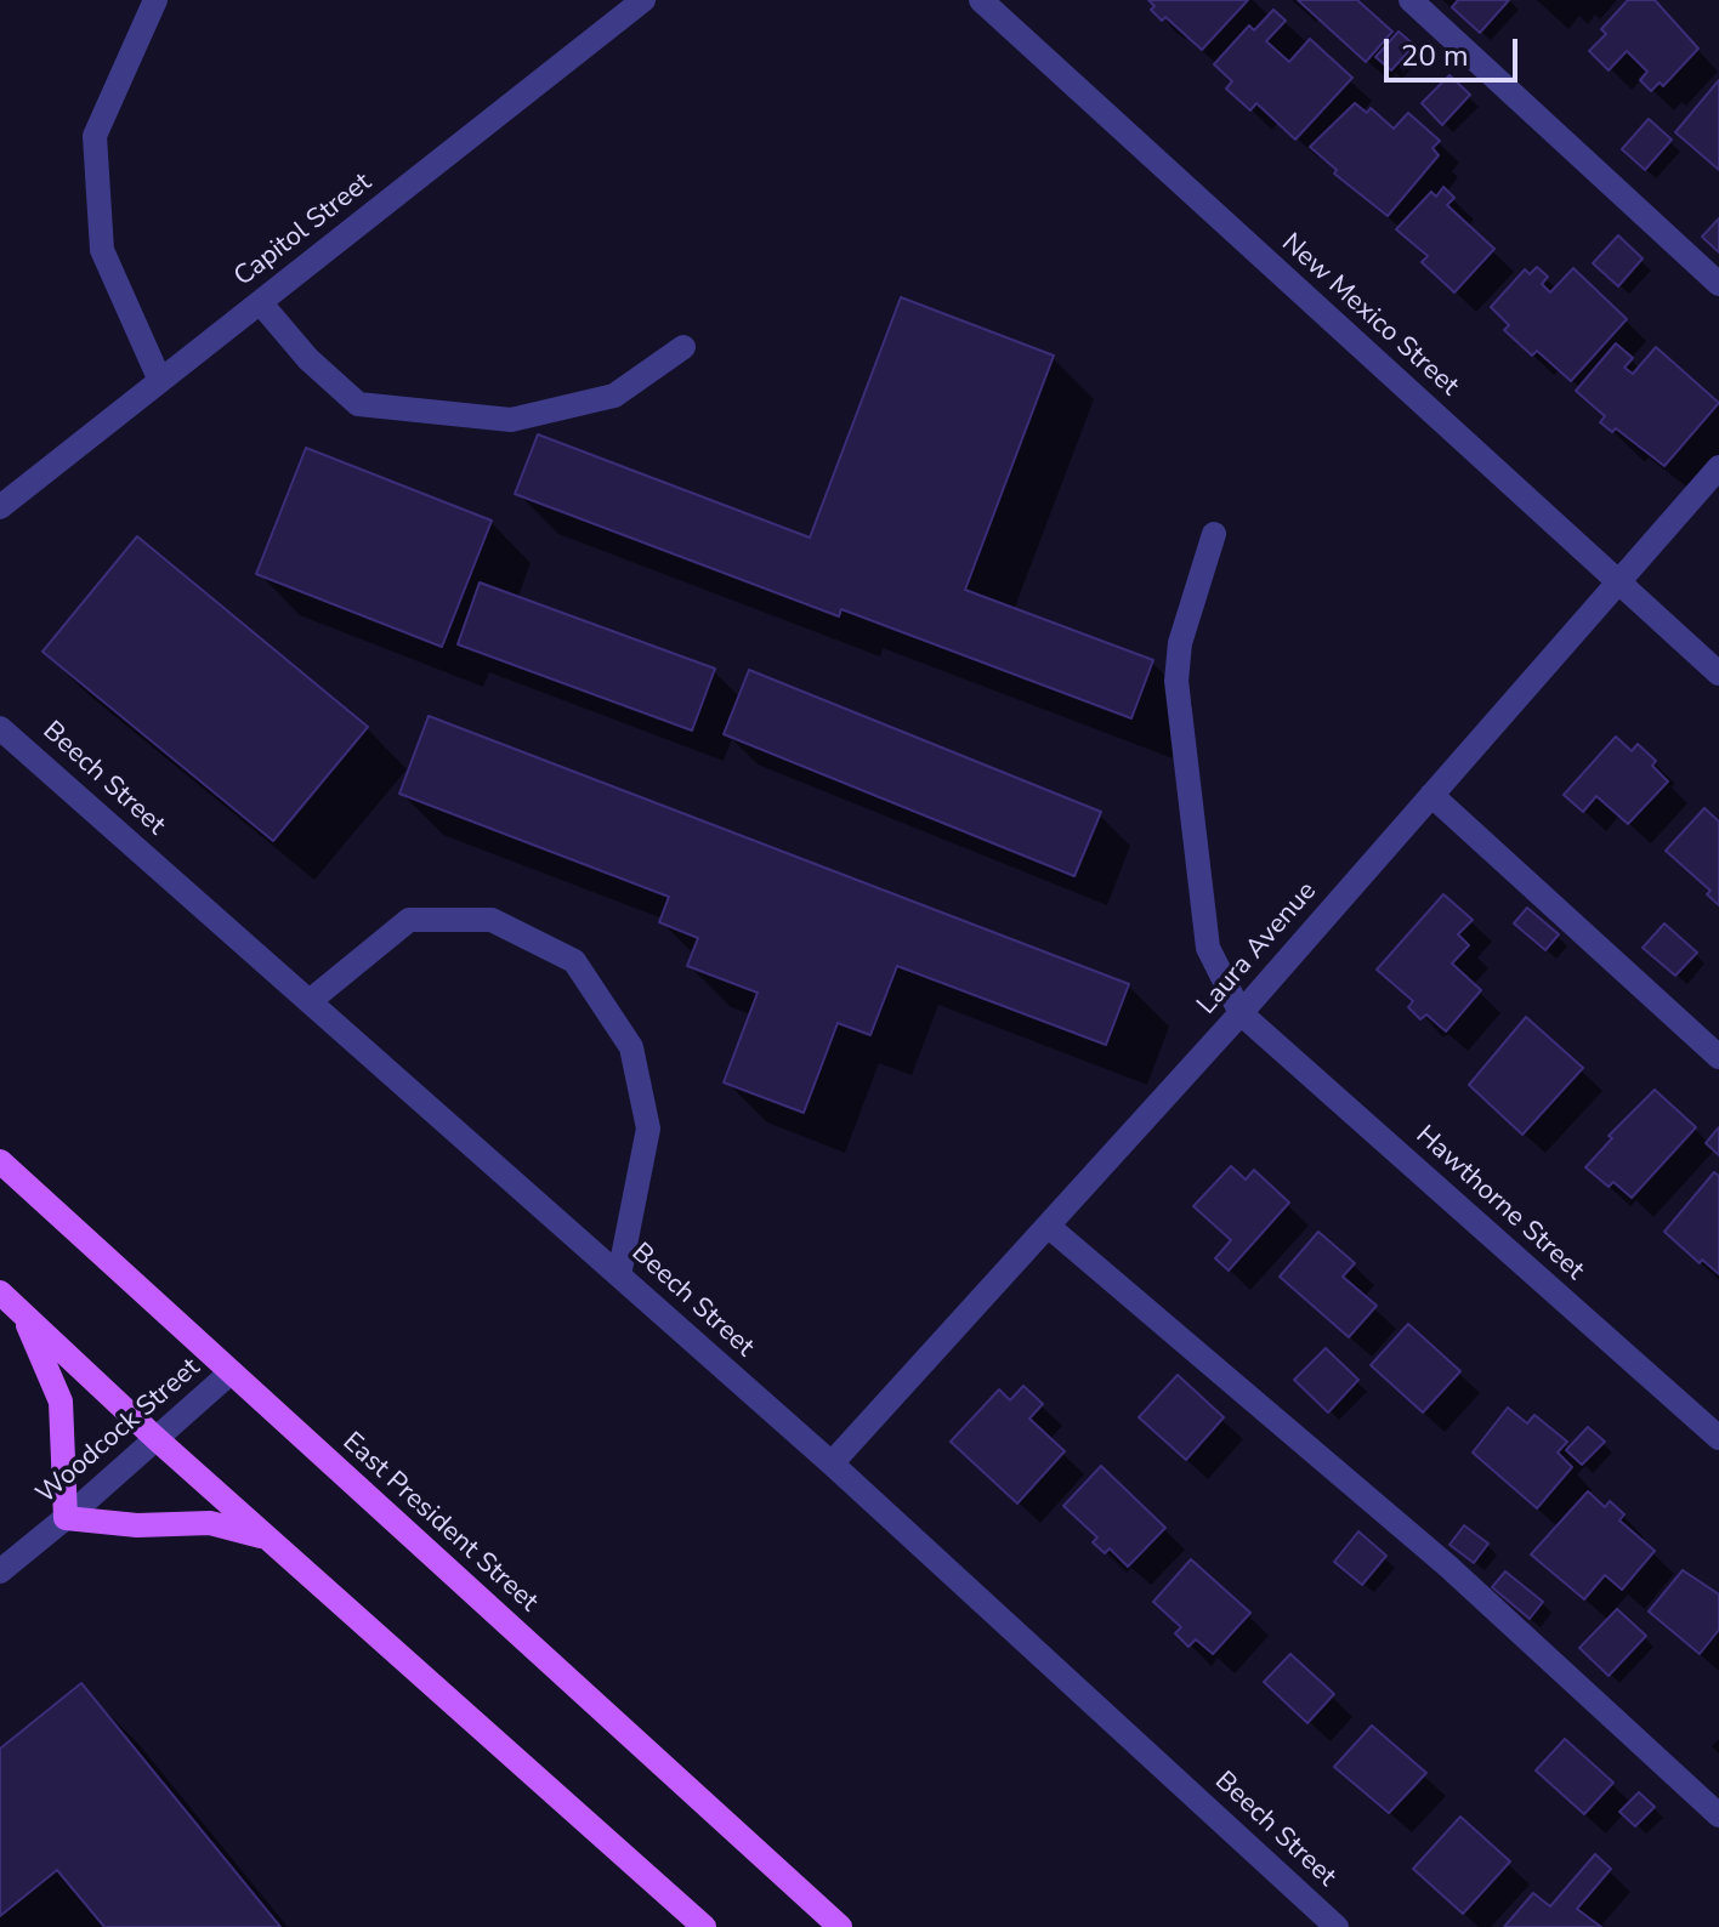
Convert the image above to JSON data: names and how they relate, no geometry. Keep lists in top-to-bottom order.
{
  "streets": {
    "main road": ["East President Street"],
    "street": [
      "Capitol Street",
      "New Mexico Street",
      "Beech Street",
      "Laura Avenue",
      "Hawthorne Street",
      "Woodcock Street"
    ]
  },
  "crossings": [
    ["New Mexico Street", "Laura Avenue"],
    ["Beech Street", "Laura Avenue"],
    ["Laura Avenue", "Hawthorne Street"],
    ["Woodcock Street", "East President Street"]
  ],
  "scale_bar": "20 m"
}
